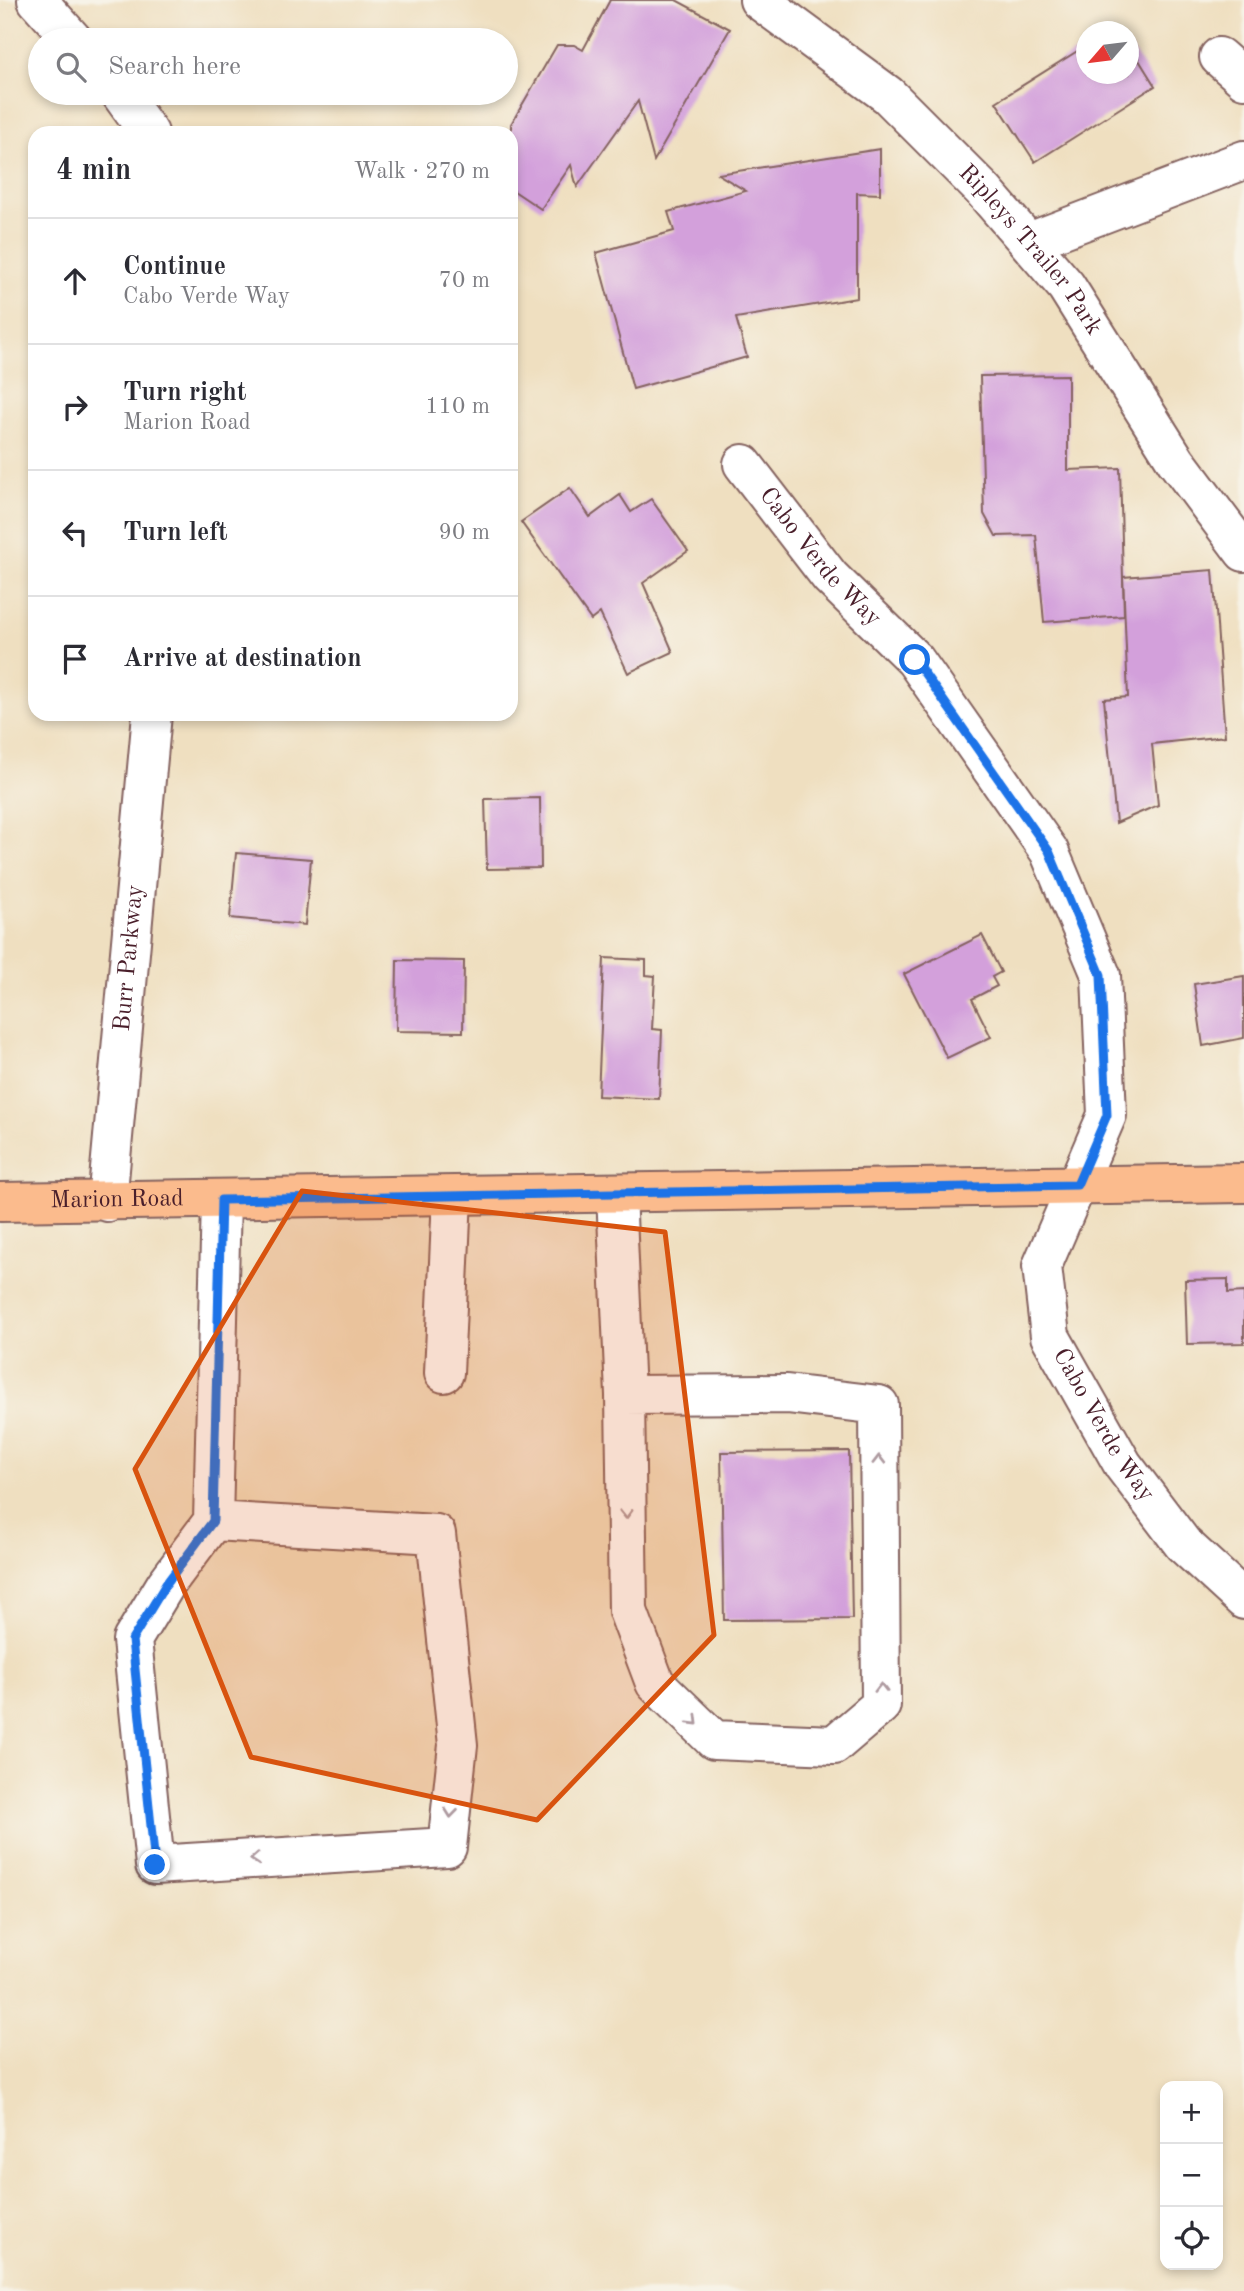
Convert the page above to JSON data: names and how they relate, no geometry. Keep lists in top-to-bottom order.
{
  "streets": {
    "main road": ["Marion Road"],
    "street": ["Ripleys Trailer Park", "Cabo Verde Way", "Burr Parkway"]
  },
  "crossings": [
    ["Cabo Verde Way", "Marion Road"],
    ["Burr Parkway", "Marion Road"]
  ],
  "north": "bottom left",
  "page": {
    "search": "Search here",
    "heading": ["4 min", "Walk · 270 m"],
    "list": [
      ["Continue", "Cabo Verde Way", "70 m"],
      ["Turn right", "Marion Road", "110 m"],
      ["Turn left", "90 m"],
      "Arrive at destination"
    ],
    "map_buttons": ["+", "−"]
  }
}
